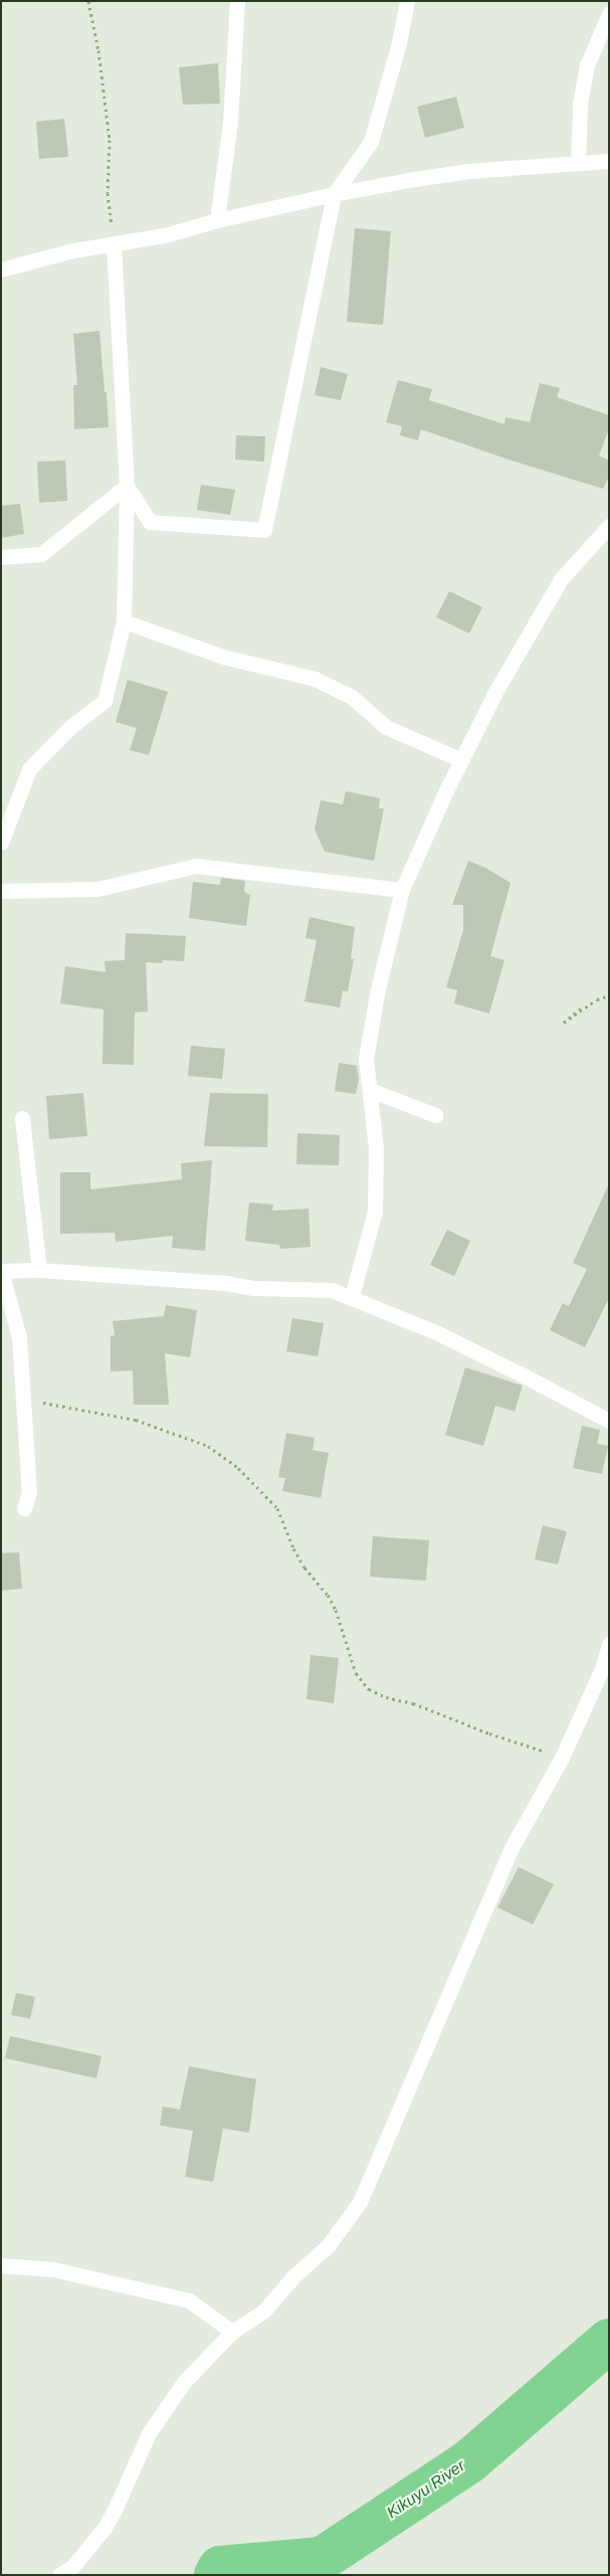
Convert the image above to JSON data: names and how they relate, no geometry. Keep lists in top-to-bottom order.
{
  "water": ["Kikuyu River"]
}
